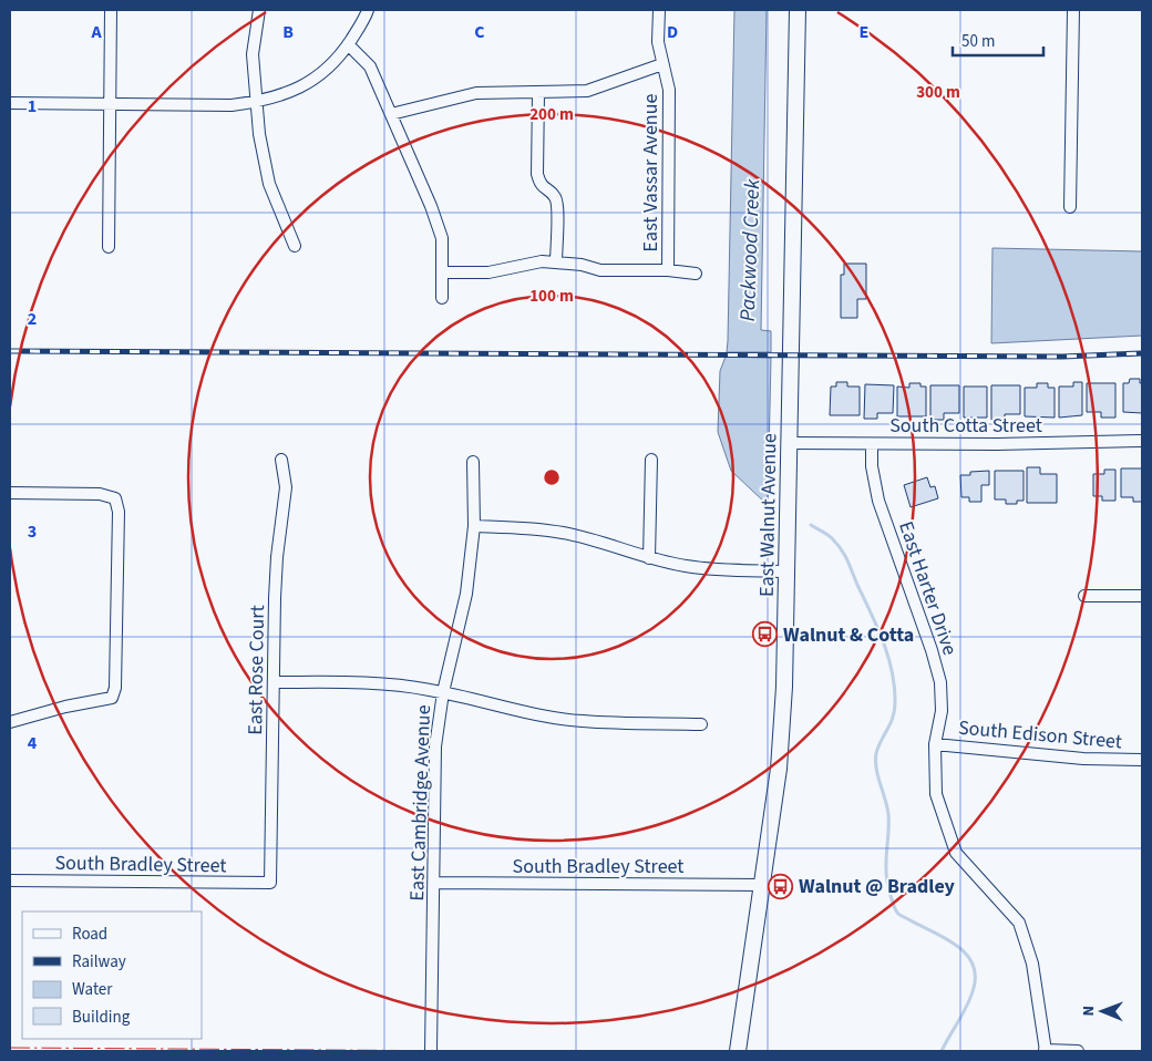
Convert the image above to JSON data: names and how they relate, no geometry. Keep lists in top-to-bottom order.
{
  "streets": {
    "main road": ["East Walnut Avenue"],
    "street": [
      "East Vassar Avenue",
      "South Cotta Street",
      "East Harter Drive",
      "East Rose Court",
      "South Edison Street",
      "East Cambridge Avenue",
      "South Bradley Street"
    ]
  },
  "crossings": [
    ["South Cotta Street", "East Walnut Avenue"],
    ["South Cotta Street", "East Harter Drive"],
    ["East Walnut Avenue", "South Bradley Street"],
    ["East Harter Drive", "South Edison Street"],
    ["East Rose Court", "South Bradley Street"],
    ["East Cambridge Avenue", "South Bradley Street"]
  ],
  "water": ["Packwood Creek"],
  "places": {
    "bus stop": ["Walnut & Cotta", "Walnut @ Bradley"]
  },
  "legend": [
    "Road",
    "Railway",
    "Water",
    "Building"
  ],
  "scale_bar": "50 m",
  "north": "left",
  "grid": {
    "columns": [
      "A",
      "B",
      "C",
      "D",
      "E"
    ],
    "rows": [
      "1",
      "2",
      "3",
      "4"
    ]
  },
  "rings": ["300 m", "200 m", "100 m"]
}
